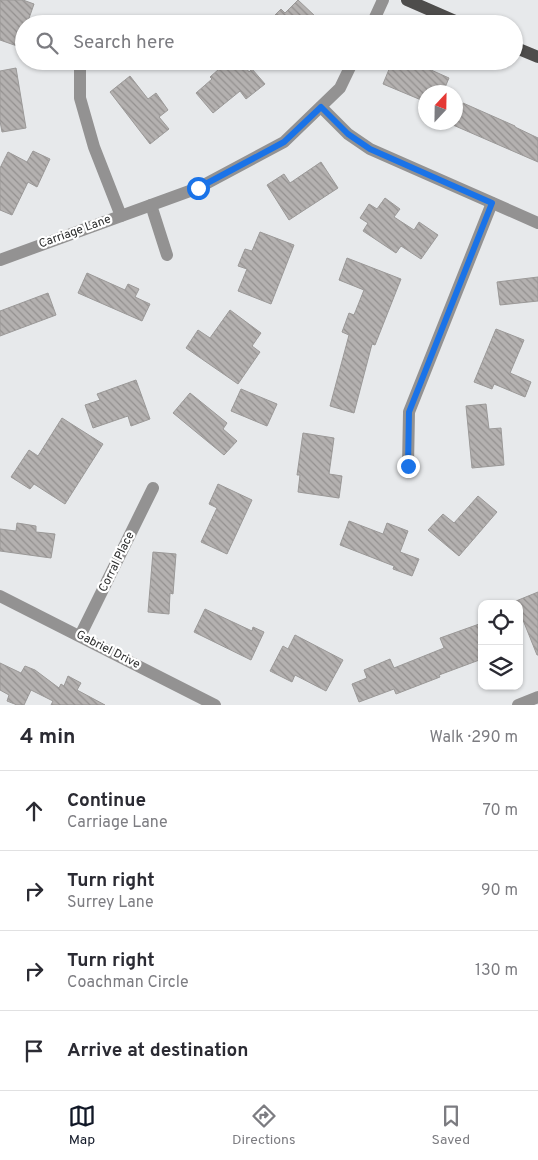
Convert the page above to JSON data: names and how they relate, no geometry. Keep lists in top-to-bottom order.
{
  "streets": {
    "street": ["Carriage Lane", "Corral Place", "Gabriel Drive"]
  },
  "crossings": [
    ["Corral Place", "Gabriel Drive"]
  ],
  "north": "top",
  "page": {
    "search": "Search here",
    "heading": ["4 min", "Walk · 290 m"],
    "list": [
      ["Continue", "Carriage Lane", "70 m"],
      ["Turn right", "Surrey Lane", "90 m"],
      ["Turn right", "Coachman Circle", "130 m"],
      "Arrive at destination"
    ],
    "nav": ["Map", "Directions", "Saved"]
  }
}
